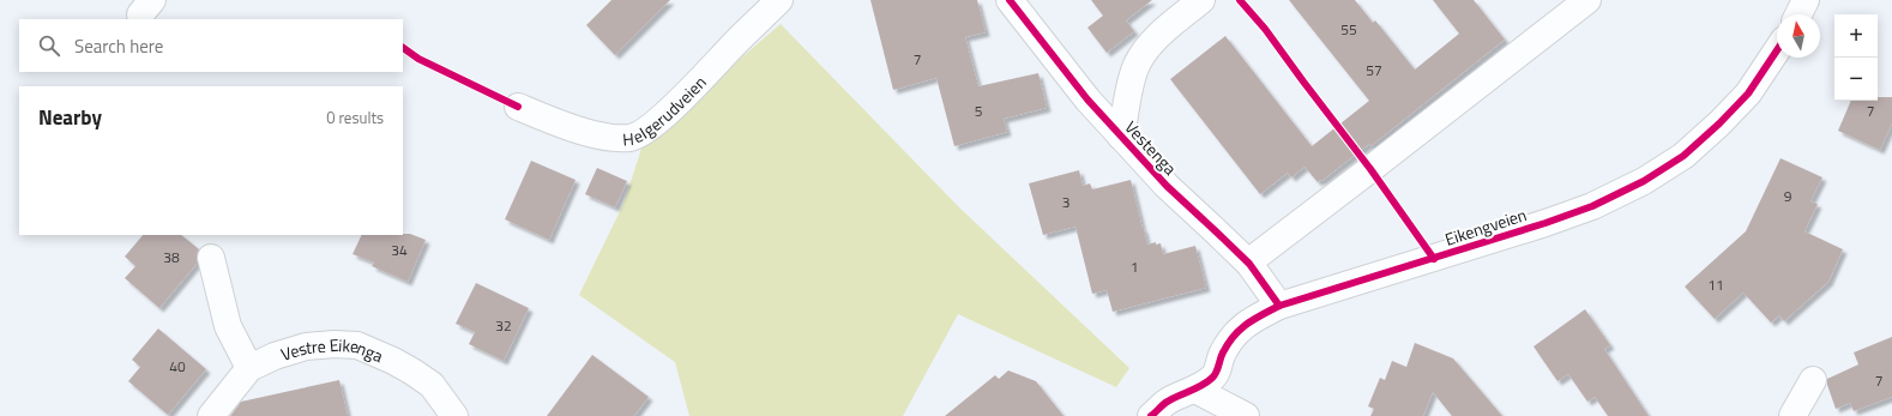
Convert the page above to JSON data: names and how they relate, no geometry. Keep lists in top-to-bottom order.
{
  "streets": {
    "street": [
      "Helgerudveien",
      "Vestenga",
      "Eikengveien",
      "Vestre Eikenga"
    ]
  },
  "crossings": [
    ["Vestenga", "Eikengveien"]
  ],
  "house_numbers": [
    "55",
    "7",
    "57",
    "5",
    "7",
    "9",
    "3",
    "34",
    "38",
    "1",
    "11",
    "32",
    "40",
    "7"
  ],
  "north": "top",
  "page": {
    "map_buttons": ["+", "−"],
    "search": "Search here",
    "heading": ["Nearby", "0 results"]
  }
}
